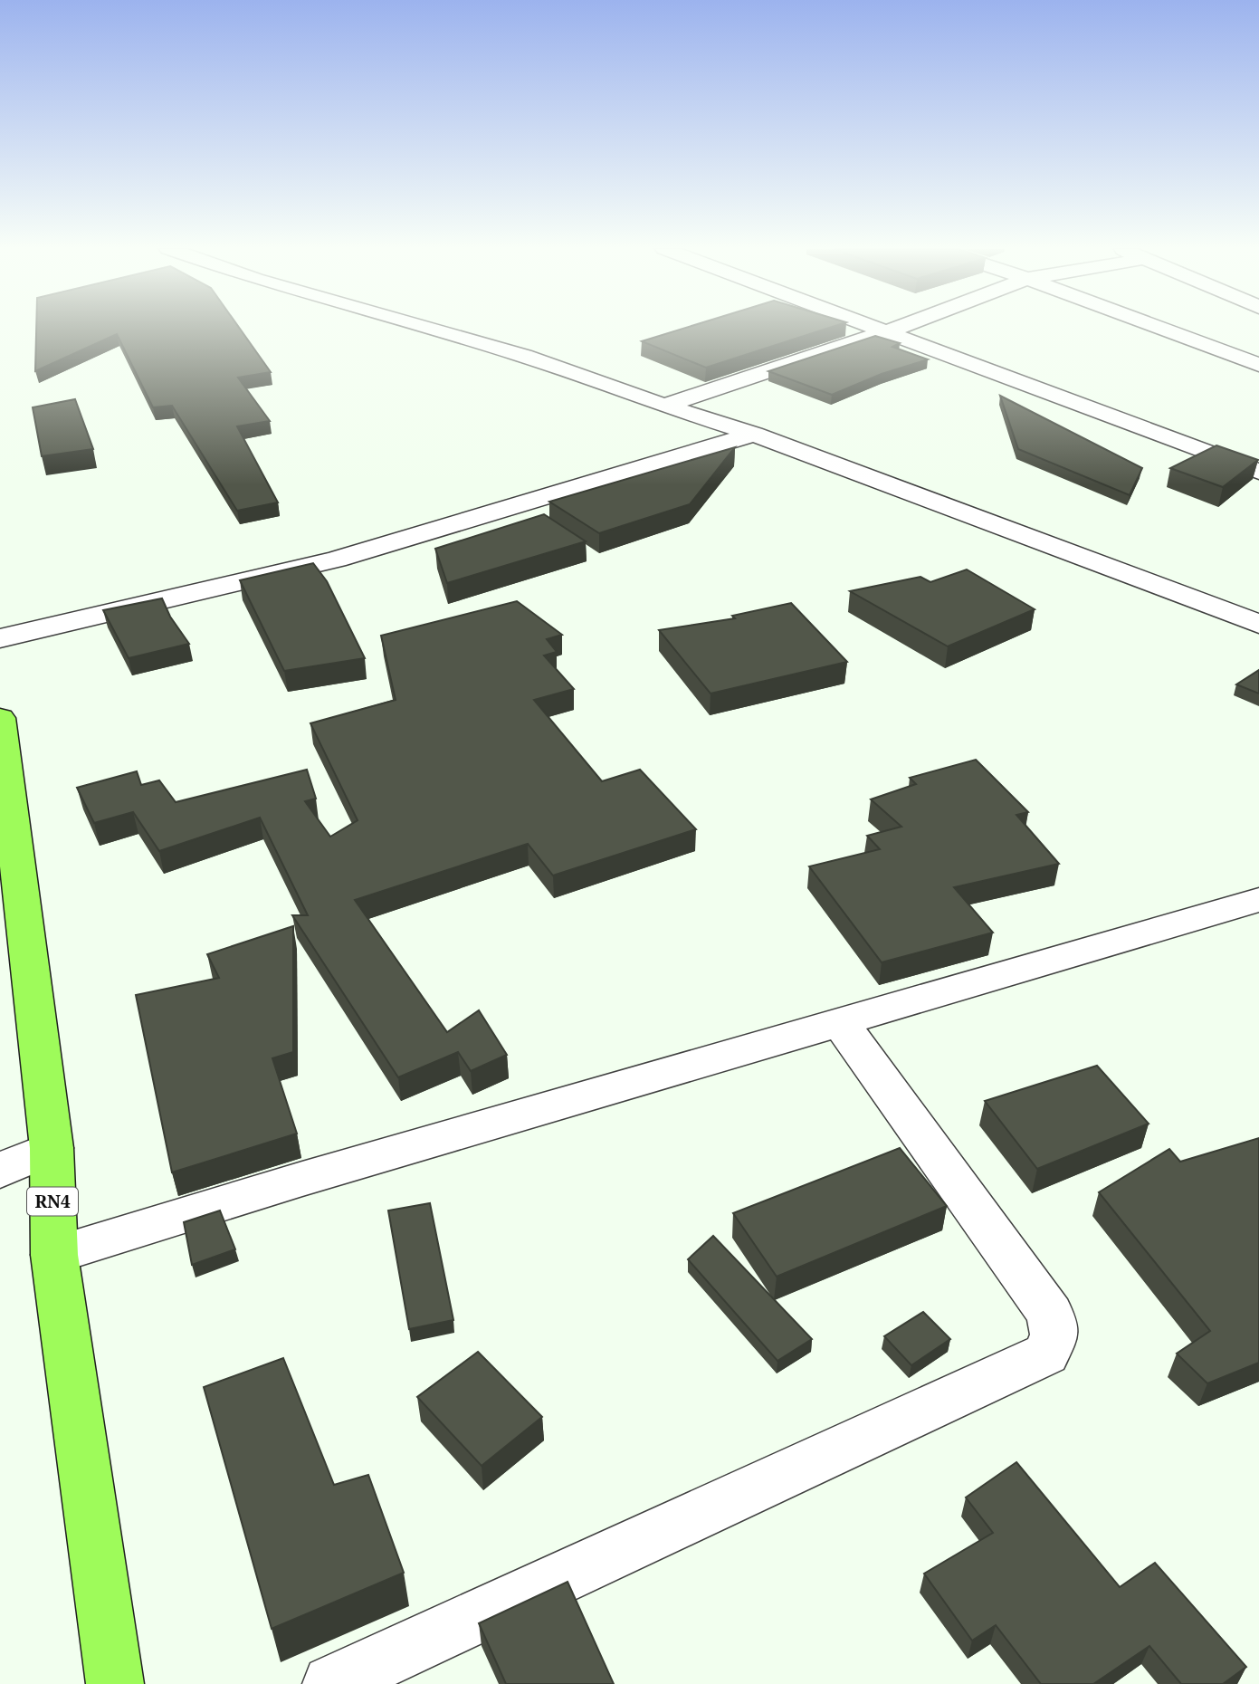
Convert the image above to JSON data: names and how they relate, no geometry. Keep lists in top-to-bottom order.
{
  "streets": {
    "highway": ["RN4"]
  }
}
